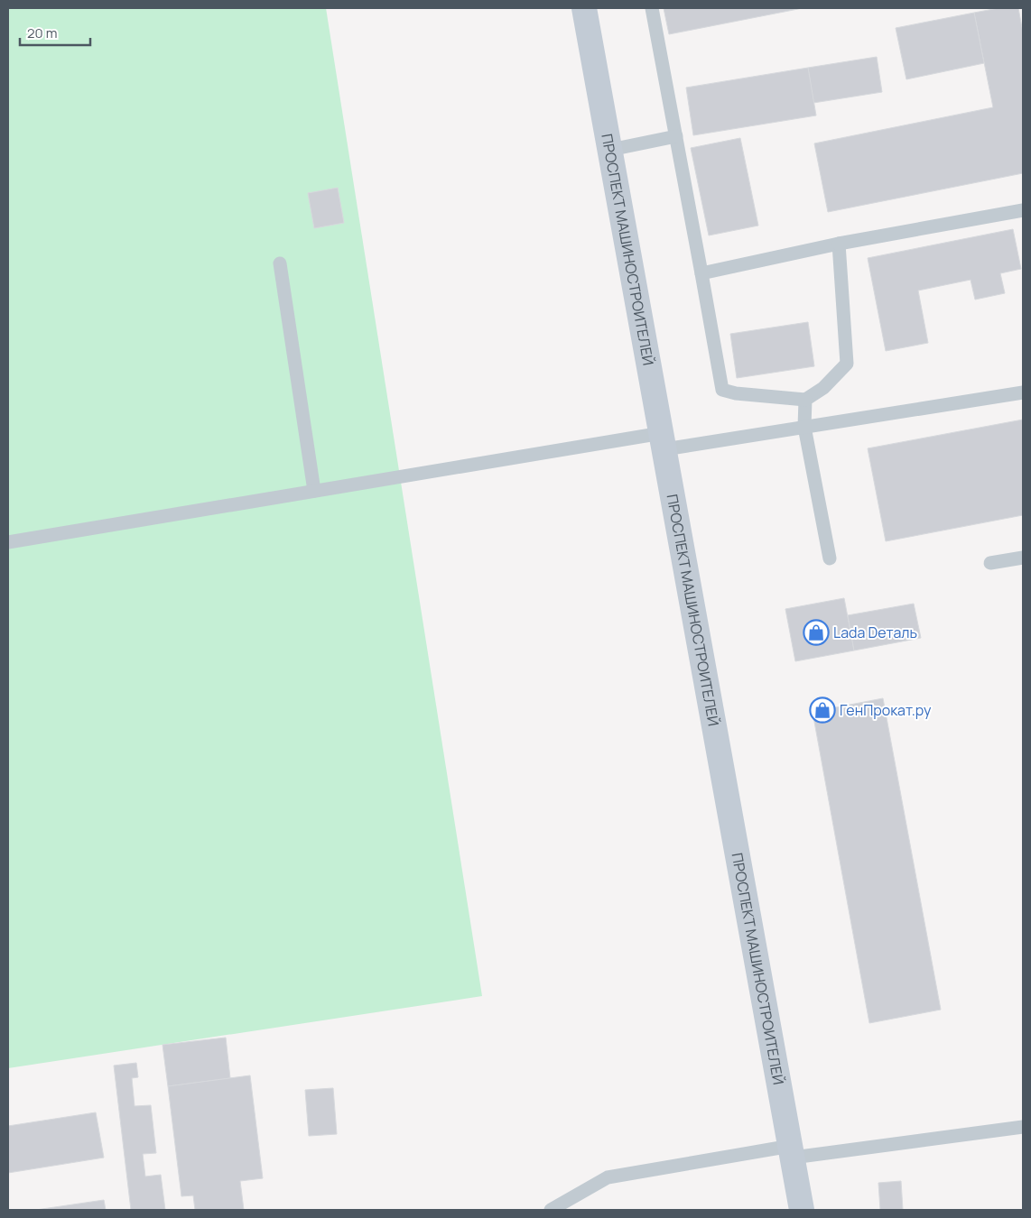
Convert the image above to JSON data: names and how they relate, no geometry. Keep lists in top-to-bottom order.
{
  "streets": {
    "main road": ["ПРОСПЕКТ МАШИНОСТРОИТЕЛЕЙ"]
  },
  "places": {
    "shop": ["Lada Dеталь", "ГенПрокат.ру"]
  },
  "scale_bar": "20 m"
}
